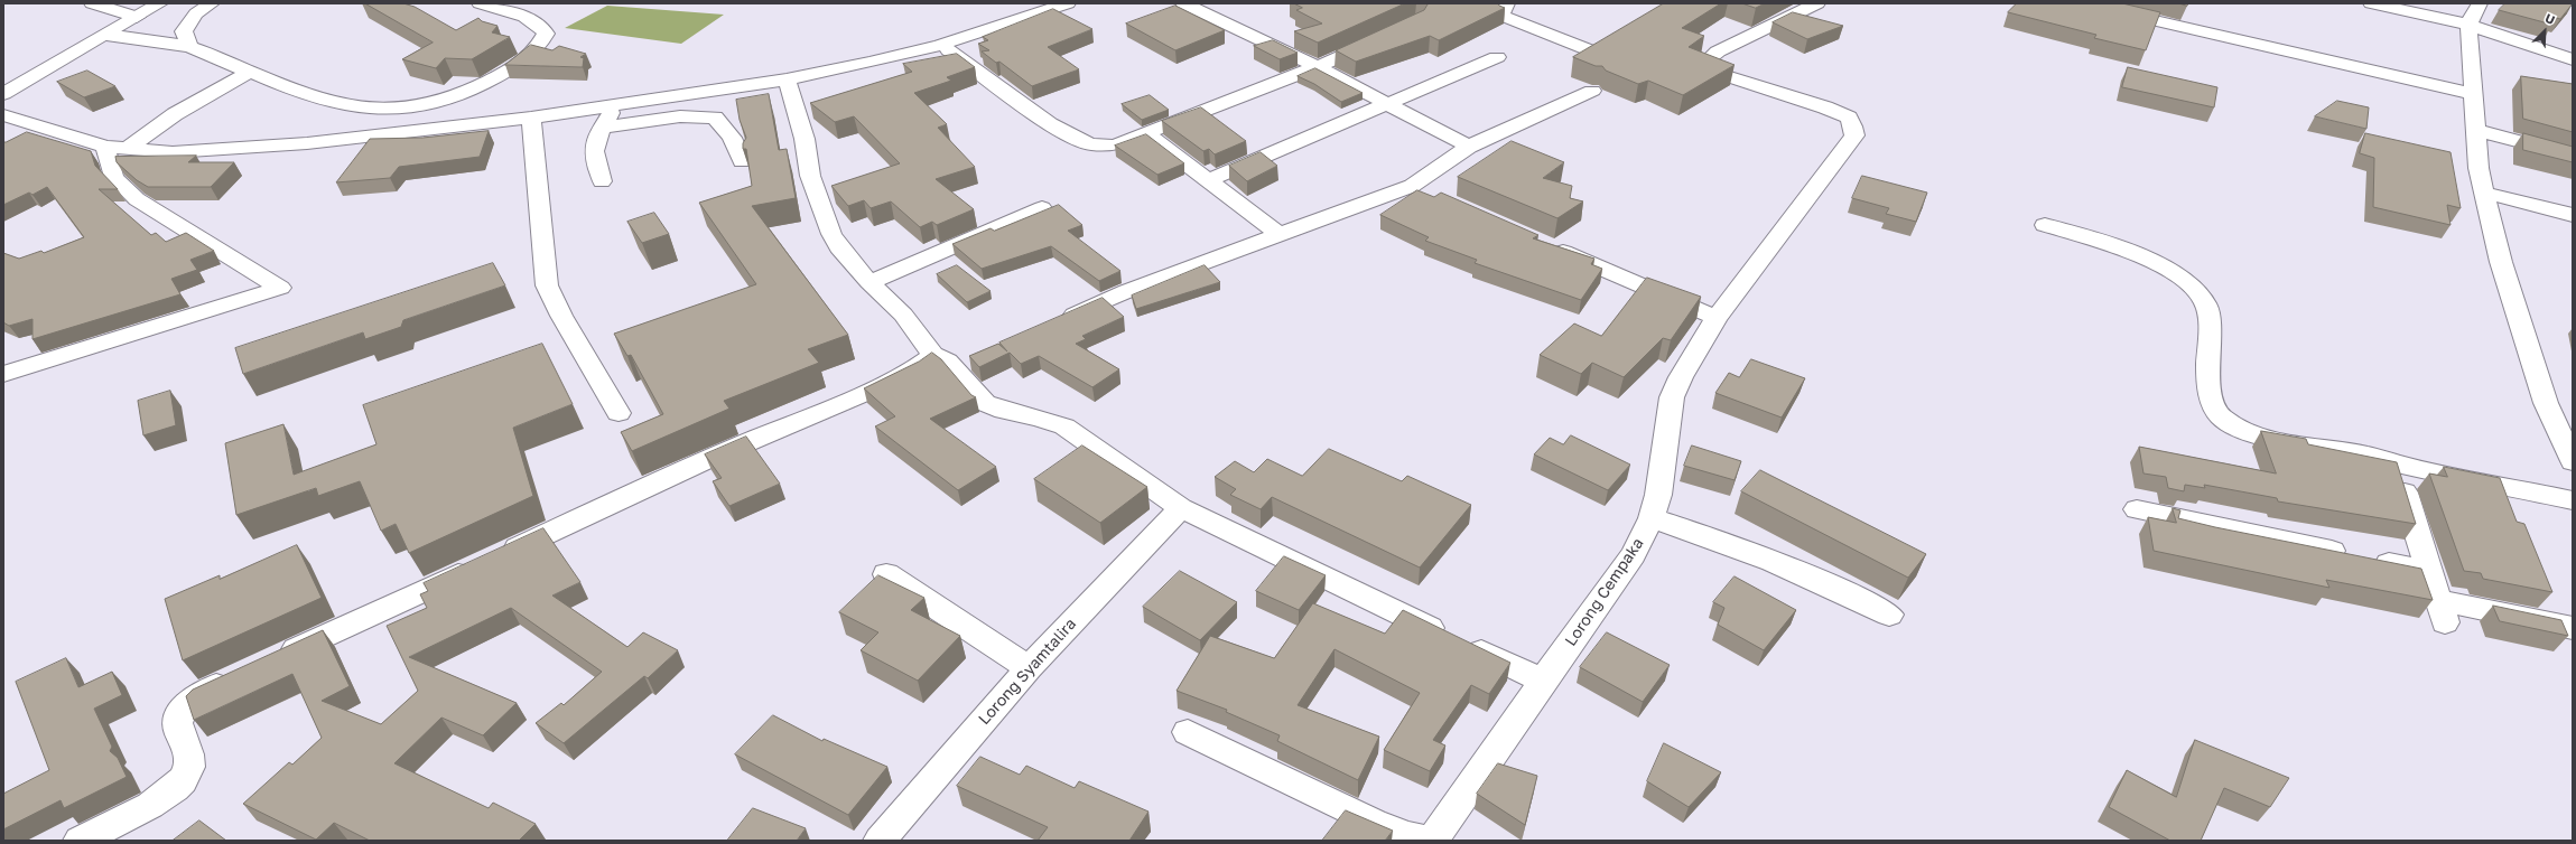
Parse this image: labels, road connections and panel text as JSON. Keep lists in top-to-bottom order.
{
  "streets": {
    "street": ["Lorong Cempaka", "Lorong Syamtalira"]
  },
  "north": "top right"
}
